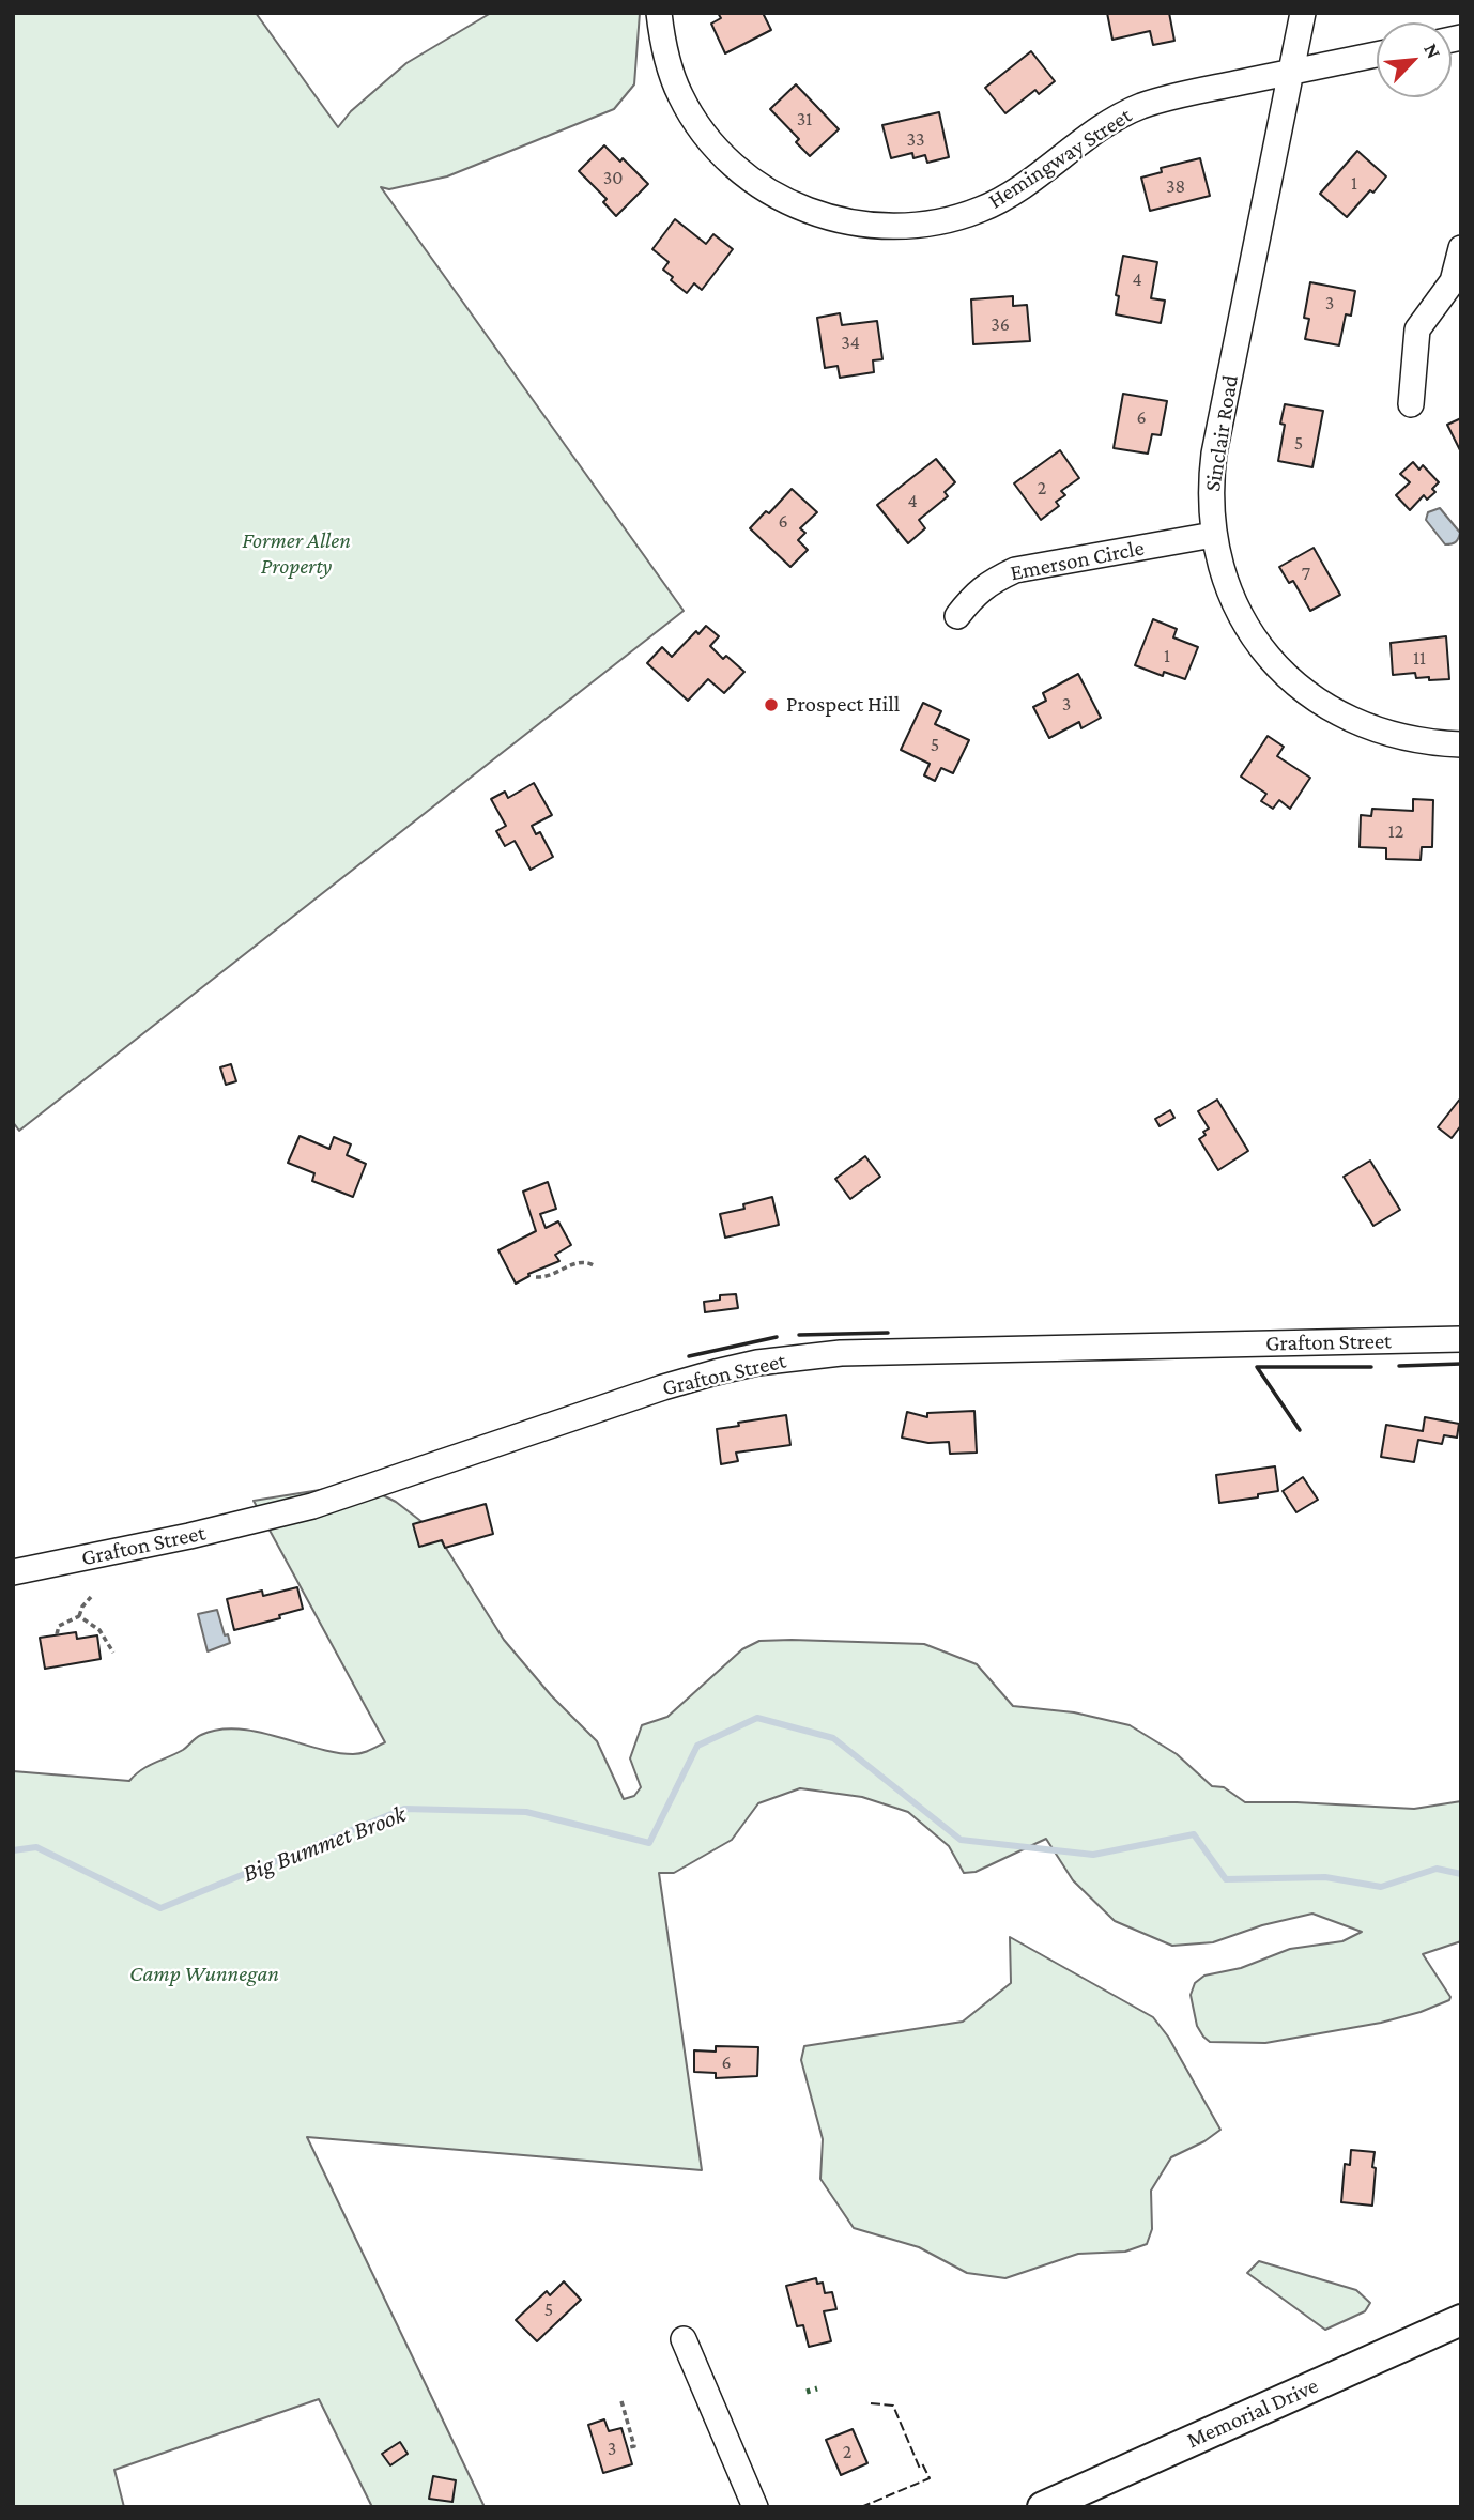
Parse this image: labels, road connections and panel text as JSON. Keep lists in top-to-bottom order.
{
  "streets": {
    "main road": ["Memorial Drive"],
    "street": [
      "Hemingway Street",
      "Sinclair Road",
      "Emerson Circle",
      "Grafton Street"
    ]
  },
  "crossings": [
    ["Hemingway Street", "Sinclair Road"],
    ["Sinclair Road", "Emerson Circle"]
  ],
  "water": ["Big Bummet Brook"],
  "parks": ["Former Allen Property", "Camp Wunnegan"],
  "places": ["Prospect Hill"],
  "house_numbers": [
    "31",
    "33",
    "30",
    "1",
    "38",
    "4",
    "3",
    "36",
    "34",
    "6",
    "5",
    "2",
    "4",
    "6",
    "7",
    "1",
    "11",
    "3",
    "5",
    "12",
    "6",
    "5",
    "3",
    "2"
  ],
  "north": "top right"
}
